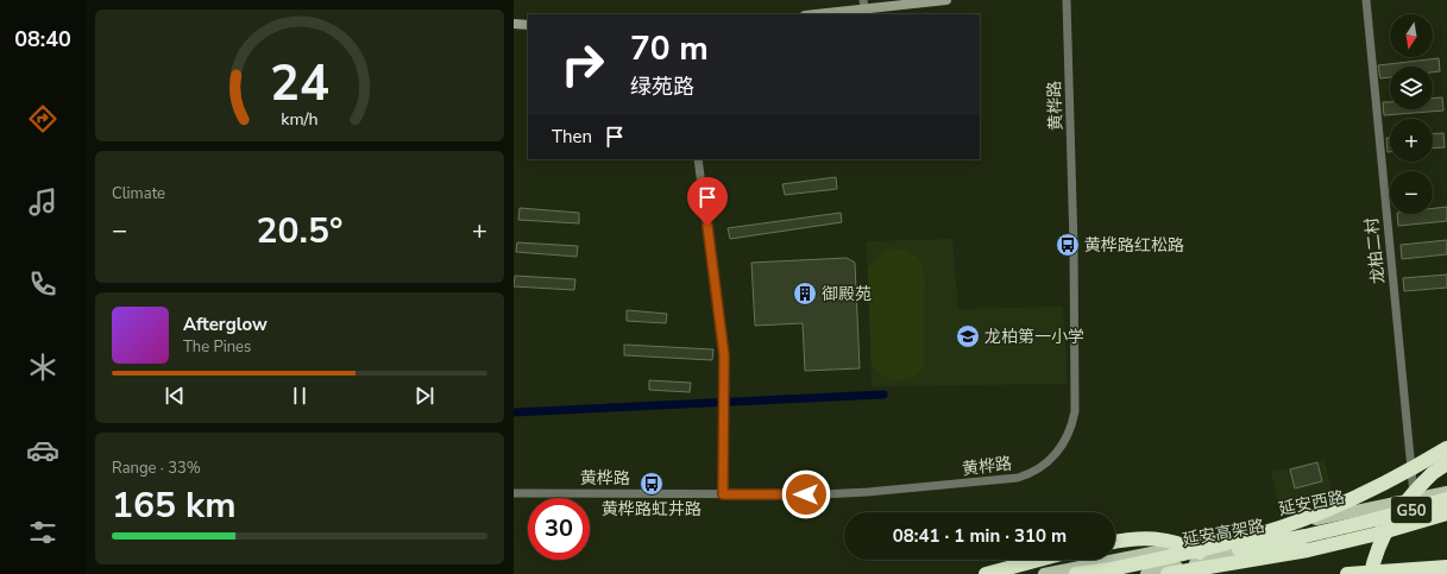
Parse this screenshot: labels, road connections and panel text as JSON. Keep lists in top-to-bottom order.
{
  "streets": {
    "highway": ["G50", "延安高架路"],
    "main road": ["延安西路"],
    "street": ["黄桦路", "龙柏二村"]
  },
  "crossings": [
    ["龙柏二村", "延安西路"],
    ["G50", "延安高架路"]
  ],
  "places": {
    "bus stop": ["黄桦路红松路", "黄桦路虹井路"],
    "building": ["御殿苑"],
    "school or university": ["龙柏第一小学"]
  },
  "north": "bottom",
  "page": {
    "tabs": "08:40",
    "map_buttons": ["+", "−"],
    "turn": ["70 m", "绿苑路"],
    "then": "Then",
    "tile": [
      "Climate",
      ["Range · 33%", "165 km"]
    ],
    "heat": ["−", "20.5°", "+"],
    "song": ["Afterglow", "The Pines"],
    "limit": "30",
    "trip": "08:41 · 1 min · 310 m",
    "gauge": ["24", "km/h"]
  }
}
